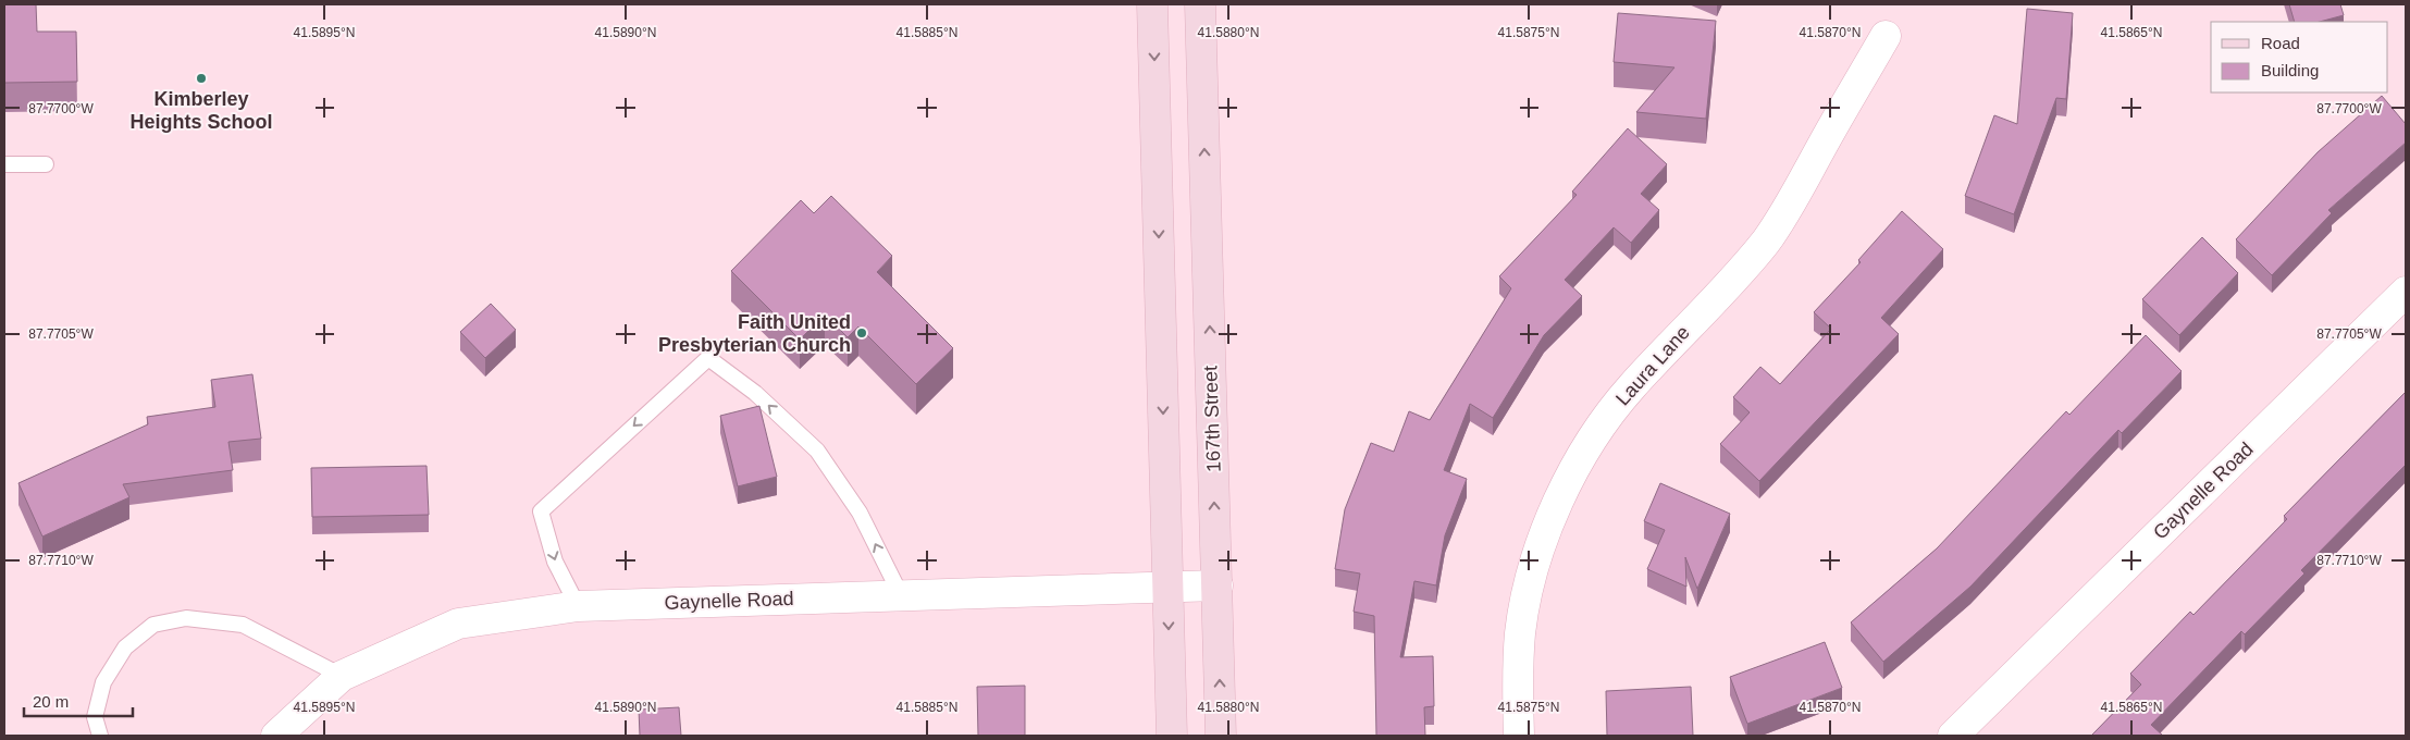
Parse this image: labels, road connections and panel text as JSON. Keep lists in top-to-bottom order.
{
  "streets": {
    "main road": ["167th Street"],
    "street": ["Laura Lane", "Gaynelle Road"]
  },
  "crossings": [
    ["167th Street", "Gaynelle Road"]
  ],
  "places": ["Kimberley Heights School", "Faith United Presbyterian Church"],
  "legend": ["Road", "Building"],
  "scale_bar": "20 m",
  "coordinates": [
    "41.5895°N",
    "41.5890°N",
    "41.5885°N",
    "41.5880°N",
    "41.5875°N",
    "41.5870°N",
    "41.5865°N",
    "87.7700°W",
    "87.7705°W",
    "87.7710°W"
  ]
}
